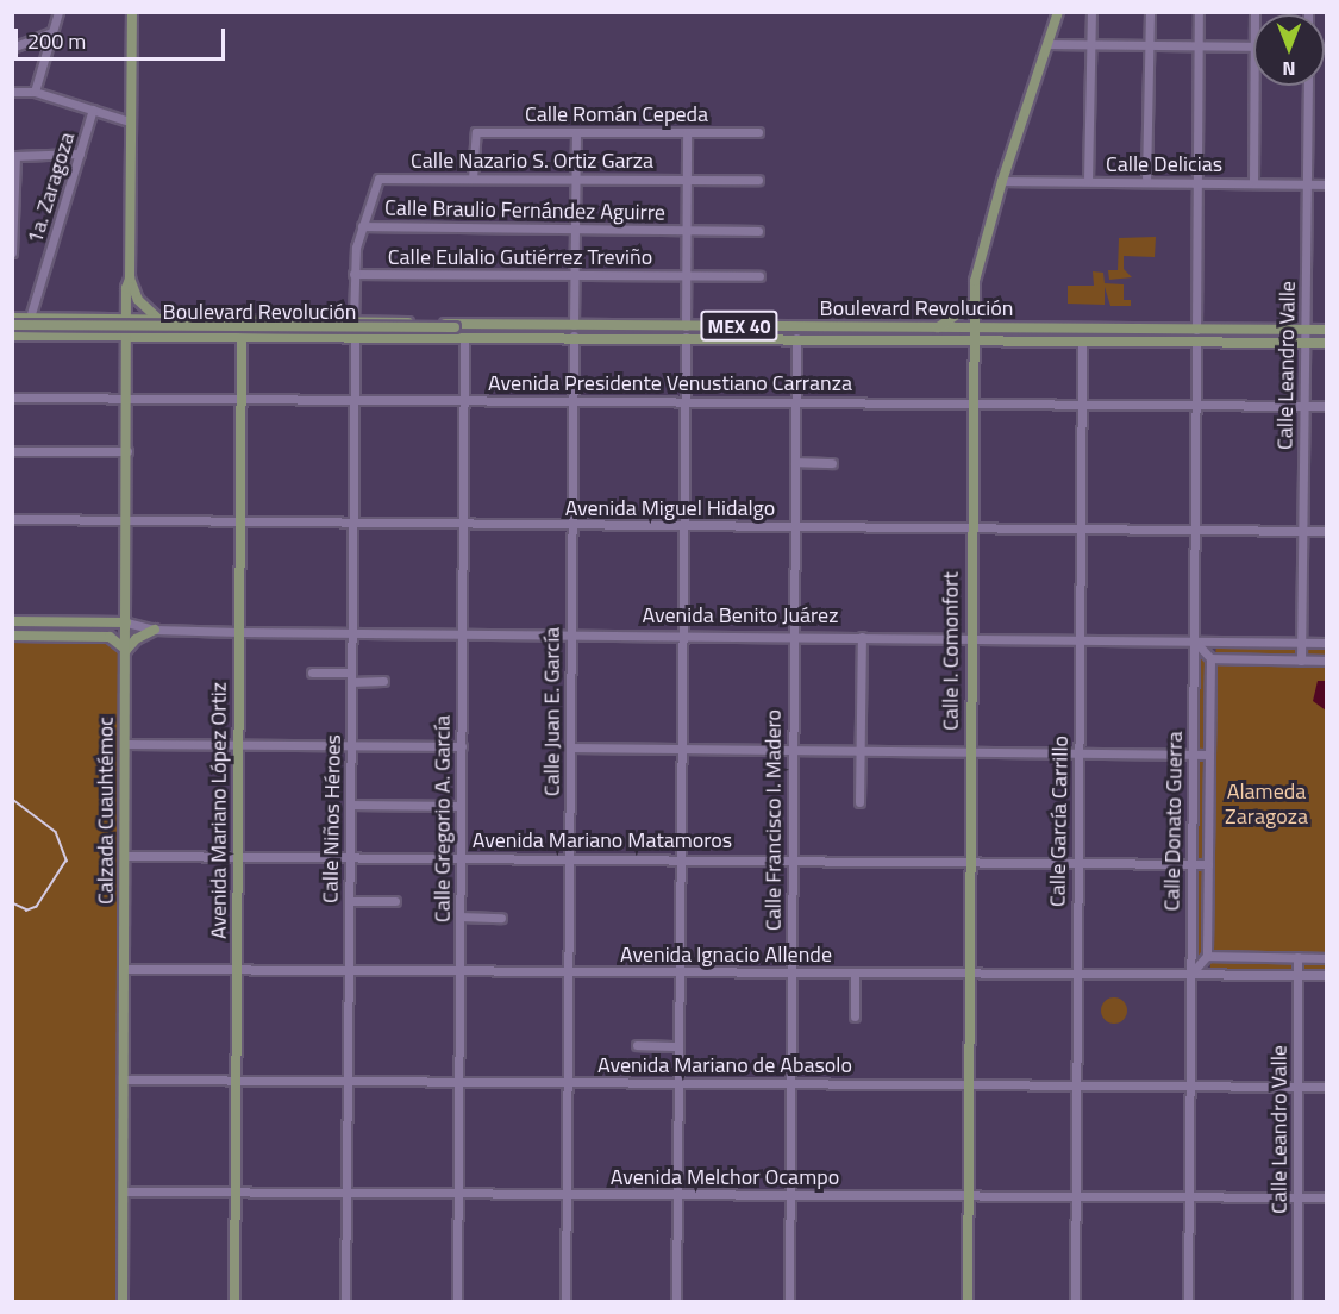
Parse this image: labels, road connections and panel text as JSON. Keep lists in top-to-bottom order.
{
  "streets": {
    "main road": [
      "Boulevard Revolución",
      "MEX 40",
      "Avenida Benito Juárez",
      "Calle I. Comonfort",
      "Calzada Cuauhtémoc",
      "Avenida Mariano López Ortiz"
    ],
    "street": [
      "Calle Román Cepeda",
      "Calle Nazario S. Ortiz Garza",
      "Calle Delicias",
      "1a. Zaragoza",
      "Calle Braulio Fernández Aguirre",
      "Calle Eulalio Gutiérrez Treviño",
      "Calle Leandro Valle",
      "Avenida Presidente Venustiano Carranza",
      "Avenida Miguel Hidalgo",
      "Calle Juan E. García",
      "Calle Niños Héroes",
      "Calle Gregorio A. García",
      "Calle Francisco I. Madero",
      "Calle García Carrillo",
      "Calle Donato Guerra",
      "Avenida Mariano Matamoros",
      "Avenida Ignacio Allende",
      "Avenida Mariano de Abasolo",
      "Avenida Melchor Ocampo"
    ]
  },
  "crossings": [
    ["Calle Román Cepeda", "Calle Nazario S. Ortiz Garza"],
    ["Calle Román Cepeda", "Calle Juan E. García"],
    ["Calle Nazario S. Ortiz Garza", "Calle Braulio Fernández Aguirre"],
    ["Calle Nazario S. Ortiz Garza", "Calle Juan E. García"],
    ["Calle Delicias", "Calle Leandro Valle"],
    ["Calle Delicias", "Calle I. Comonfort"],
    ["1a. Zaragoza", "Boulevard Revolución"],
    ["Calle Braulio Fernández Aguirre", "Calle Juan E. García"],
    ["Calle Eulalio Gutiérrez Treviño", "Calle Juan E. García"],
    ["Boulevard Revolución", "MEX 40"],
    ["Boulevard Revolución", "Calle Leandro Valle"],
    ["Boulevard Revolución", "Calle I. Comonfort"],
    ["Boulevard Revolución", "Calle Juan E. García"],
    ["Boulevard Revolución", "Calzada Cuauhtémoc"],
    ["Boulevard Revolución", "Avenida Mariano López Ortiz"],
    ["MEX 40", "Calle Leandro Valle"],
    ["MEX 40", "Calle I. Comonfort"],
    ["MEX 40", "Calle Juan E. García"],
    ["MEX 40", "Calzada Cuauhtémoc"],
    ["MEX 40", "Avenida Mariano López Ortiz"],
    ["MEX 40", "Calle Niños Héroes"],
    ["MEX 40", "Calle Gregorio A. García"],
    ["MEX 40", "Calle Francisco I. Madero"],
    ["MEX 40", "Calle García Carrillo"],
    ["MEX 40", "Calle Donato Guerra"],
    ["Calle Leandro Valle", "Avenida Presidente Venustiano Carranza"],
    ["Calle Leandro Valle", "Avenida Miguel Hidalgo"],
    ["Calle Leandro Valle", "Avenida Benito Juárez"],
    ["Calle Leandro Valle", "Avenida Ignacio Allende"],
    ["Calle Leandro Valle", "Avenida Mariano de Abasolo"],
    ["Calle Leandro Valle", "Avenida Melchor Ocampo"],
    ["Avenida Presidente Venustiano Carranza", "Calle I. Comonfort"],
    ["Avenida Presidente Venustiano Carranza", "Calle Juan E. García"],
    ["Avenida Presidente Venustiano Carranza", "Calzada Cuauhtémoc"],
    ["Avenida Presidente Venustiano Carranza", "Avenida Mariano López Ortiz"],
    ["Avenida Presidente Venustiano Carranza", "Calle Niños Héroes"],
    ["Avenida Presidente Venustiano Carranza", "Calle Gregorio A. García"],
    ["Avenida Presidente Venustiano Carranza", "Calle Francisco I. Madero"],
    ["Avenida Presidente Venustiano Carranza", "Calle García Carrillo"],
    ["Avenida Presidente Venustiano Carranza", "Calle Donato Guerra"],
    ["Avenida Miguel Hidalgo", "Calle I. Comonfort"],
    ["Avenida Miguel Hidalgo", "Calle Juan E. García"],
    ["Avenida Miguel Hidalgo", "Calzada Cuauhtémoc"],
    ["Avenida Miguel Hidalgo", "Avenida Mariano López Ortiz"],
    ["Avenida Miguel Hidalgo", "Calle Niños Héroes"],
    ["Avenida Miguel Hidalgo", "Calle Gregorio A. García"],
    ["Avenida Miguel Hidalgo", "Calle Francisco I. Madero"],
    ["Avenida Miguel Hidalgo", "Calle García Carrillo"],
    ["Avenida Miguel Hidalgo", "Calle Donato Guerra"],
    ["Avenida Benito Juárez", "Calle I. Comonfort"],
    ["Avenida Benito Juárez", "Calle Juan E. García"],
    ["Avenida Benito Juárez", "Calzada Cuauhtémoc"],
    ["Avenida Benito Juárez", "Avenida Mariano López Ortiz"],
    ["Avenida Benito Juárez", "Calle Niños Héroes"],
    ["Avenida Benito Juárez", "Calle Gregorio A. García"],
    ["Avenida Benito Juárez", "Calle Francisco I. Madero"],
    ["Avenida Benito Juárez", "Calle García Carrillo"],
    ["Avenida Benito Juárez", "Calle Donato Guerra"],
    ["Calle I. Comonfort", "Avenida Mariano Matamoros"],
    ["Calle I. Comonfort", "Avenida Ignacio Allende"],
    ["Calle I. Comonfort", "Avenida Mariano de Abasolo"],
    ["Calle I. Comonfort", "Avenida Melchor Ocampo"],
    ["Calle Juan E. García", "Avenida Mariano Matamoros"],
    ["Calle Juan E. García", "Avenida Ignacio Allende"],
    ["Calle Juan E. García", "Avenida Mariano de Abasolo"],
    ["Calle Juan E. García", "Avenida Melchor Ocampo"],
    ["Calzada Cuauhtémoc", "Avenida Mariano Matamoros"],
    ["Calzada Cuauhtémoc", "Avenida Ignacio Allende"],
    ["Calzada Cuauhtémoc", "Avenida Mariano de Abasolo"],
    ["Calzada Cuauhtémoc", "Avenida Melchor Ocampo"],
    ["Avenida Mariano López Ortiz", "Avenida Mariano Matamoros"],
    ["Avenida Mariano López Ortiz", "Avenida Ignacio Allende"],
    ["Avenida Mariano López Ortiz", "Avenida Mariano de Abasolo"],
    ["Avenida Mariano López Ortiz", "Avenida Melchor Ocampo"],
    ["Calle Niños Héroes", "Avenida Mariano Matamoros"],
    ["Calle Niños Héroes", "Avenida Ignacio Allende"],
    ["Calle Niños Héroes", "Avenida Mariano de Abasolo"],
    ["Calle Niños Héroes", "Avenida Melchor Ocampo"],
    ["Calle Gregorio A. García", "Avenida Mariano Matamoros"],
    ["Calle Gregorio A. García", "Avenida Ignacio Allende"],
    ["Calle Gregorio A. García", "Avenida Mariano de Abasolo"],
    ["Calle Gregorio A. García", "Avenida Melchor Ocampo"],
    ["Calle Francisco I. Madero", "Avenida Mariano Matamoros"],
    ["Calle Francisco I. Madero", "Avenida Ignacio Allende"],
    ["Calle Francisco I. Madero", "Avenida Mariano de Abasolo"],
    ["Calle Francisco I. Madero", "Avenida Melchor Ocampo"],
    ["Calle García Carrillo", "Avenida Mariano Matamoros"],
    ["Calle García Carrillo", "Avenida Ignacio Allende"],
    ["Calle García Carrillo", "Avenida Mariano de Abasolo"],
    ["Calle García Carrillo", "Avenida Melchor Ocampo"],
    ["Calle Donato Guerra", "Avenida Mariano Matamoros"],
    ["Calle Donato Guerra", "Avenida Ignacio Allende"],
    ["Calle Donato Guerra", "Avenida Mariano de Abasolo"],
    ["Calle Donato Guerra", "Avenida Melchor Ocampo"]
  ],
  "parks": ["Alameda Zaragoza"],
  "scale_bar": "200 m",
  "north": "bottom"
}
